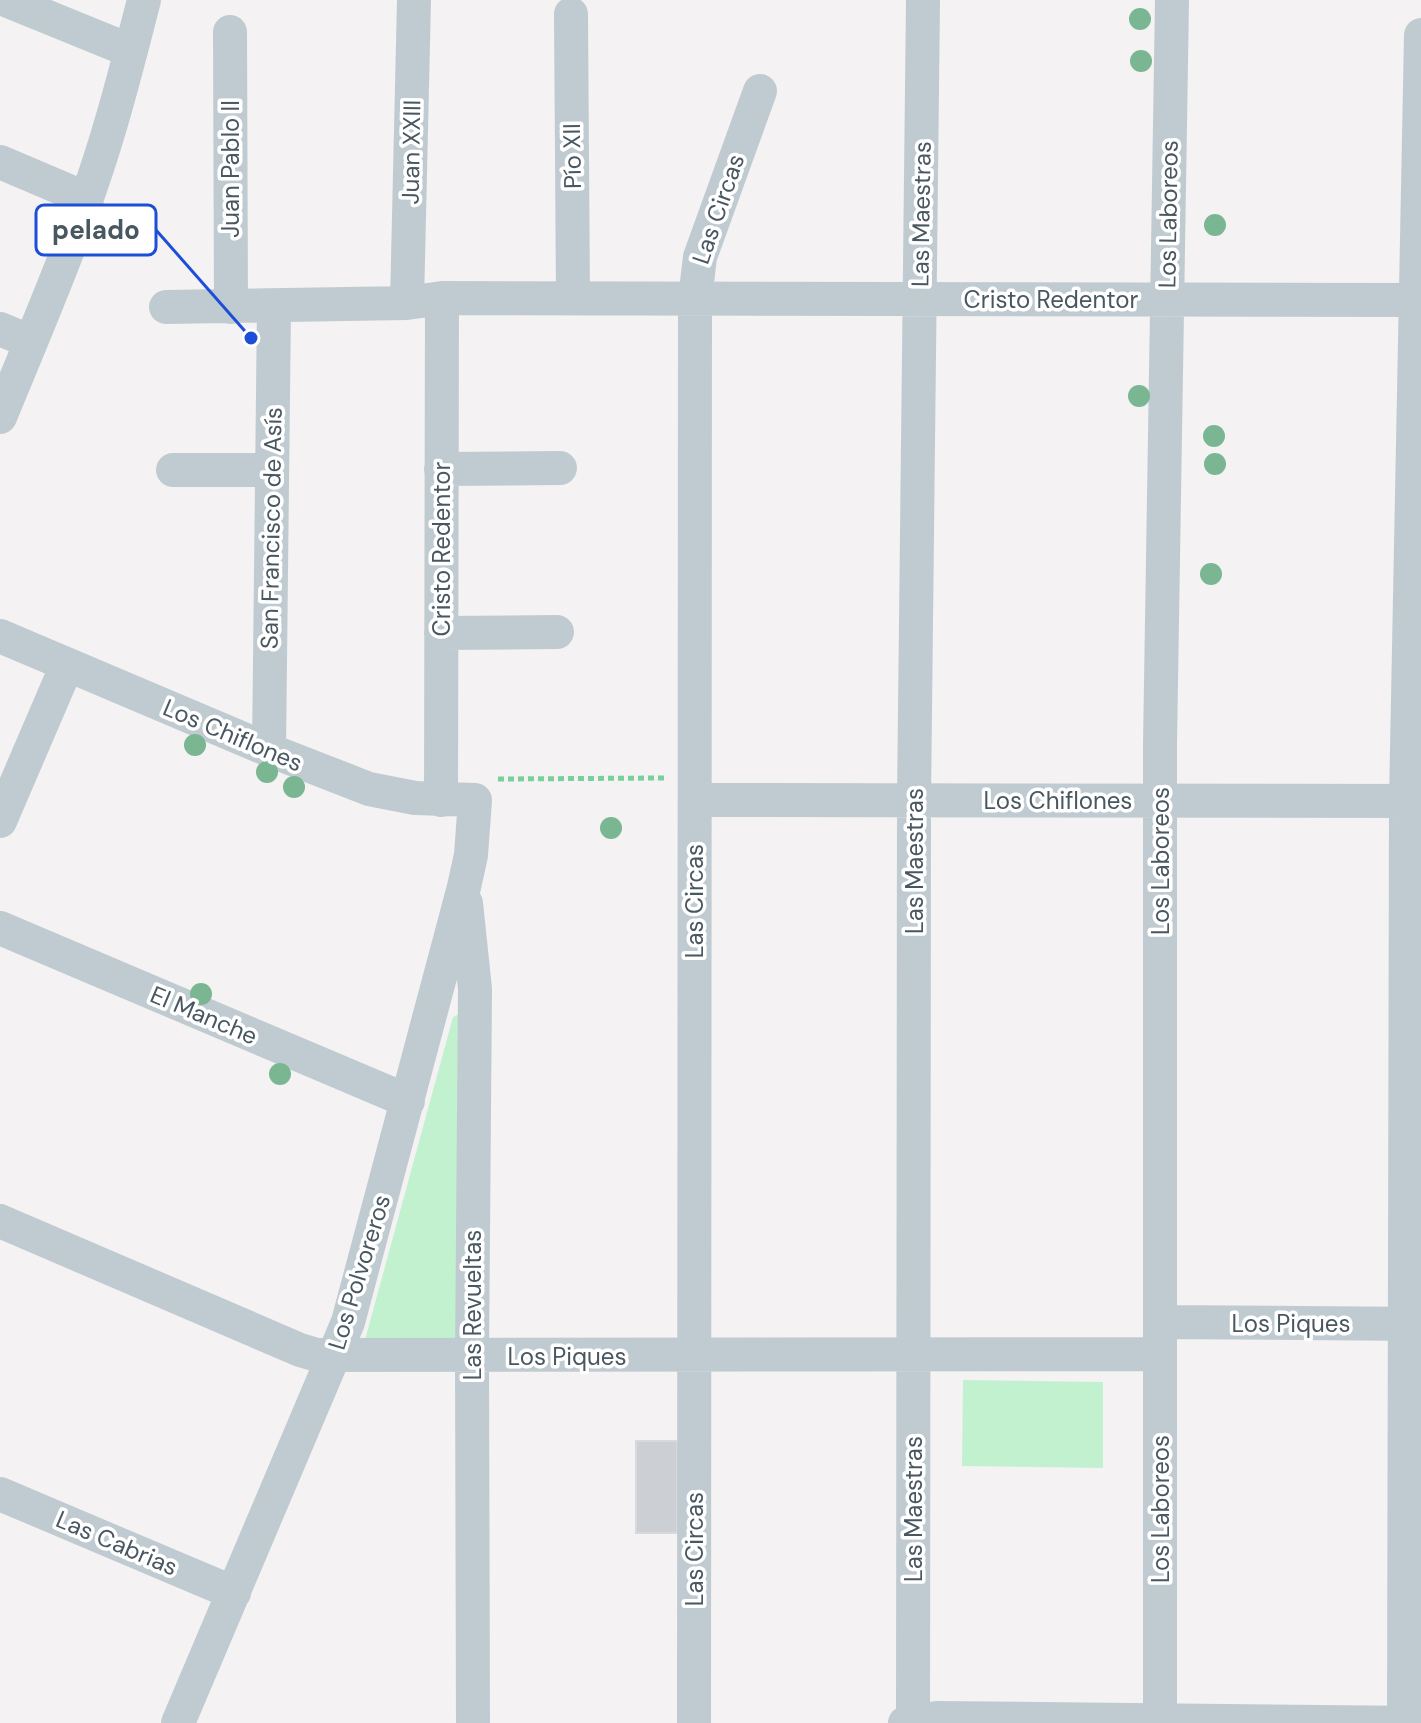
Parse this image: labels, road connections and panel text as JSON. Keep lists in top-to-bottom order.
{
  "streets": {
    "street": [
      "Juan XXIII",
      "Pío XII",
      "Juan Pablo II",
      "Las Circas",
      "Las Maestras",
      "Los Laboreos",
      "Cristo Redentor",
      "San Francisco de Asís",
      "Los Chiflones",
      "El Manche",
      "Los Polvoreros",
      "Las Revueltas",
      "Los Piques",
      "Las Cabrias"
    ]
  },
  "crossings": [
    ["Juan XXIII", "Cristo Redentor"],
    ["Pío XII", "Cristo Redentor"],
    ["Juan Pablo II", "Cristo Redentor"],
    ["Las Circas", "Cristo Redentor"],
    ["Las Circas", "Los Chiflones"],
    ["Las Circas", "Los Piques"],
    ["Las Maestras", "Cristo Redentor"],
    ["Las Maestras", "Los Chiflones"],
    ["Las Maestras", "Los Piques"],
    ["Los Laboreos", "Cristo Redentor"],
    ["Los Laboreos", "Los Chiflones"],
    ["Los Laboreos", "Los Piques"],
    ["Cristo Redentor", "San Francisco de Asís"],
    ["Cristo Redentor", "Los Chiflones"],
    ["San Francisco de Asís", "Los Chiflones"],
    ["Los Chiflones", "Los Polvoreros"],
    ["El Manche", "Los Polvoreros"],
    ["Los Polvoreros", "Las Revueltas"],
    ["Los Polvoreros", "Los Piques"],
    ["Los Polvoreros", "Las Cabrias"],
    ["Las Revueltas", "Los Piques"]
  ],
  "places": ["pelado"]
}
